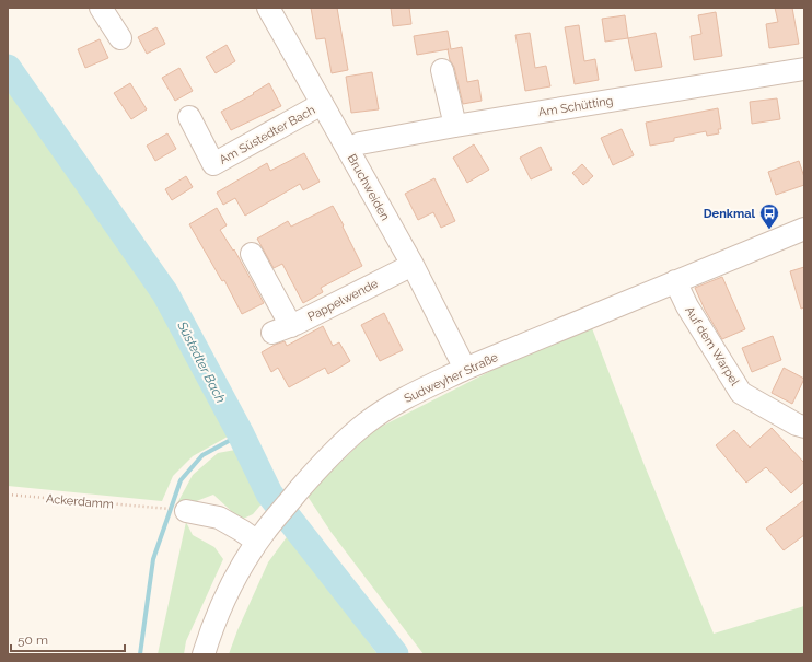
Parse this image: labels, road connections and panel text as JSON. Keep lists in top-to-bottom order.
{
  "streets": {
    "street": [
      "Am Schütting",
      "Am Süstedter Bach",
      "Bruchweiden",
      "Pappelwende",
      "Auf dem Warpel",
      "Sudweyher Straße"
    ],
    "path": ["Ackerdamm"]
  },
  "crossings": [
    ["Am Schütting", "Bruchweiden"],
    ["Am Süstedter Bach", "Bruchweiden"],
    ["Bruchweiden", "Pappelwende"],
    ["Bruchweiden", "Sudweyher Straße"],
    ["Auf dem Warpel", "Sudweyher Straße"]
  ],
  "water": ["Süstedter Bach"],
  "places": {
    "bus stop": ["Denkmal"]
  },
  "scale_bar": "50 m"
}
